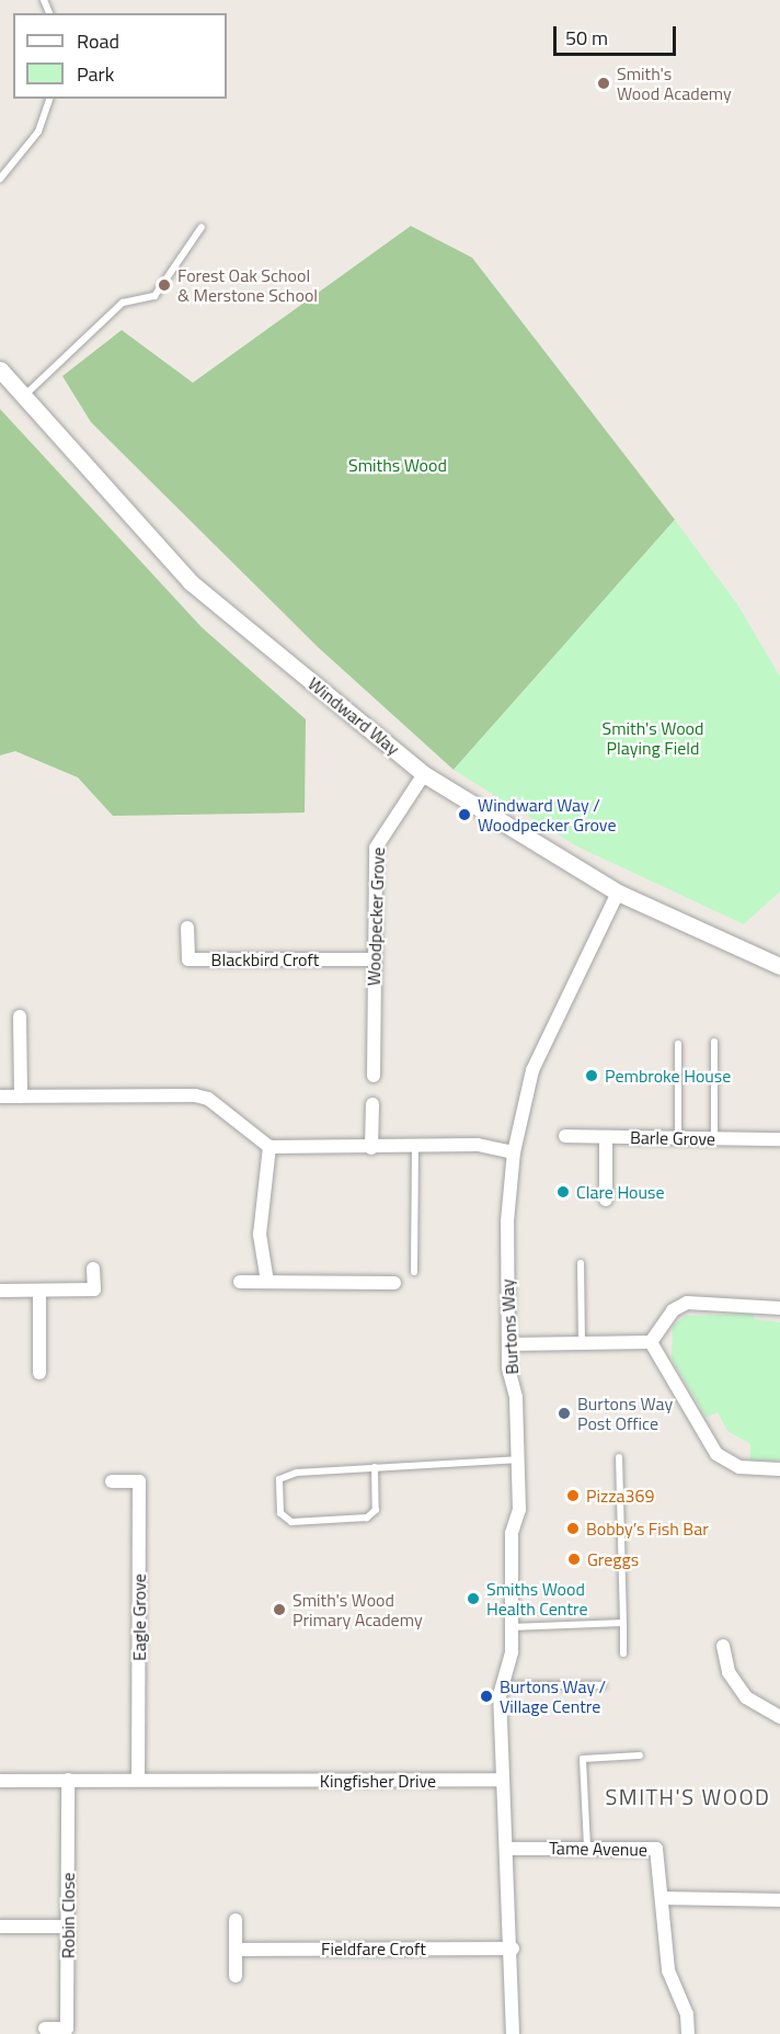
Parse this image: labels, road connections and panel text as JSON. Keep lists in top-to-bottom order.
{
  "streets": {
    "street": [
      "Windward Way",
      "Woodpecker Grove",
      "Blackbird Croft",
      "Barle Grove",
      "Burtons Way",
      "Eagle Grove",
      "Kingfisher Drive",
      "Tame Avenue",
      "Robin Close",
      "Fieldfare Croft"
    ]
  },
  "crossings": [
    ["Windward Way", "Woodpecker Grove"],
    ["Windward Way", "Burtons Way"],
    ["Woodpecker Grove", "Blackbird Croft"],
    ["Burtons Way", "Kingfisher Drive"],
    ["Eagle Grove", "Kingfisher Drive"],
    ["Kingfisher Drive", "Robin Close"]
  ],
  "districts": ["SMITH'S WOOD"],
  "parks": ["Smiths Wood", "Smith's Wood Playing Field"],
  "places": [
    "Smith's Wood Academy",
    "Forest Oak School & Merstone School",
    "Windward Way / Woodpecker Grove",
    "Pembroke House",
    "Clare House",
    "Burtons Way Post Office",
    "Pizza369",
    "Bobby’s Fish Bar",
    "Greggs",
    "Smiths Wood Health Centre",
    "Smith's Wood Primary Academy",
    "Burtons Way / Village Centre"
  ],
  "legend": ["Road", "Park"],
  "scale_bar": "50 m"
}
